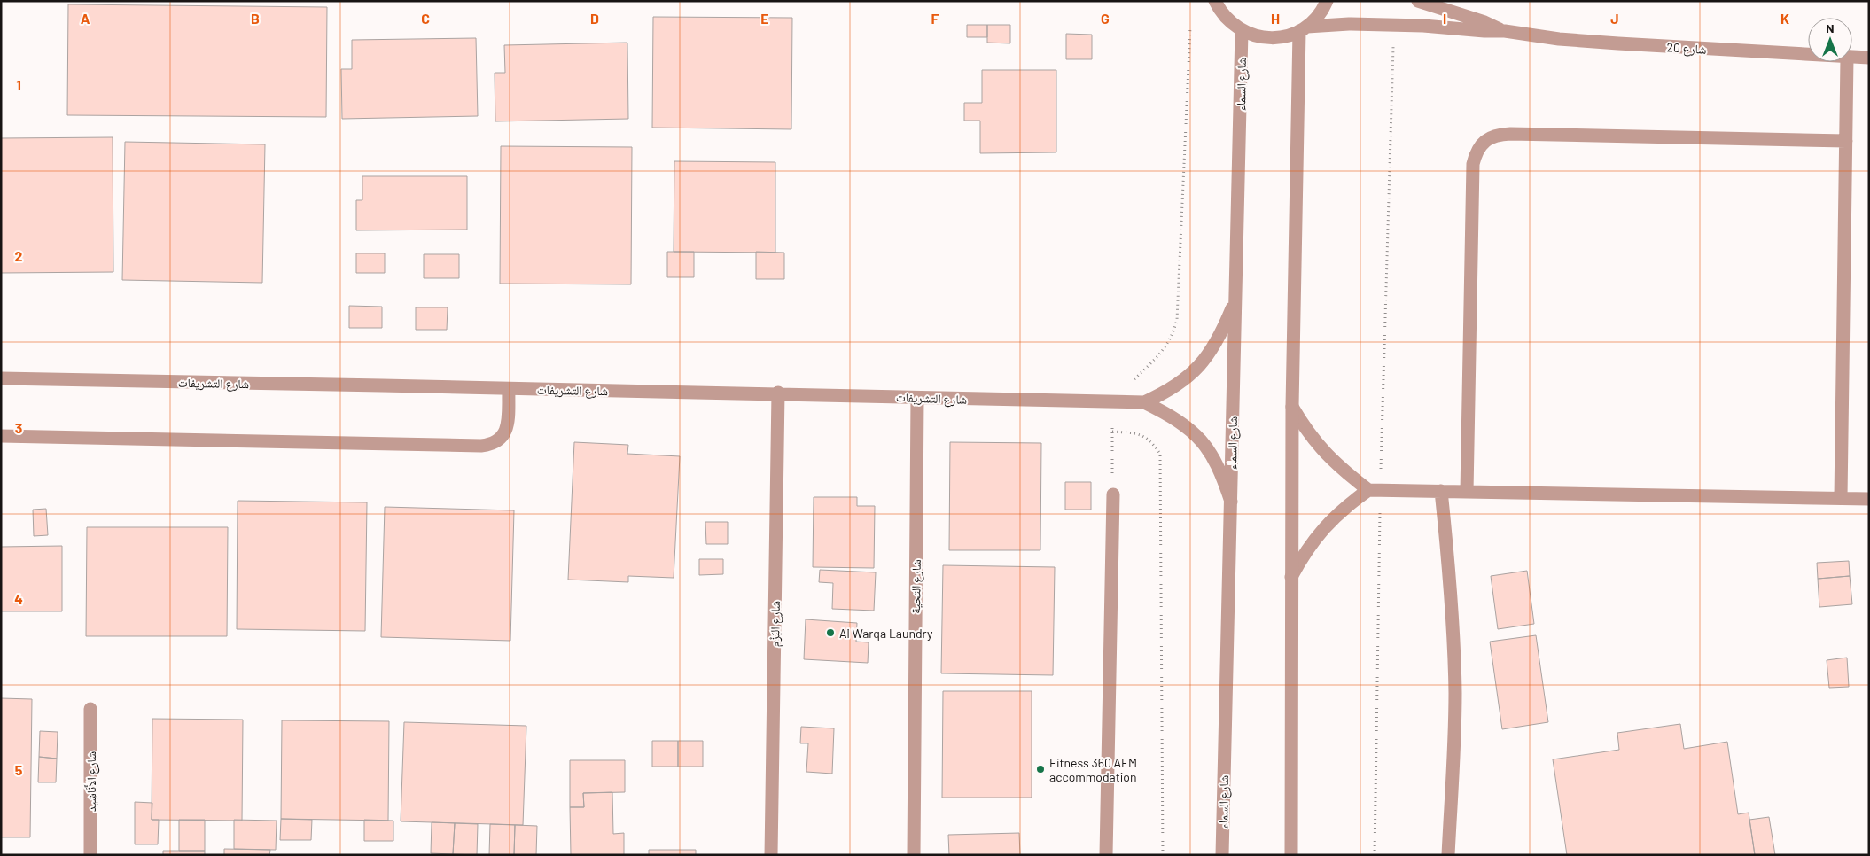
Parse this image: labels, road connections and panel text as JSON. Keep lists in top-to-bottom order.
{
  "streets": {
    "street": [
      "شارع 20",
      "شارع السماء",
      "شارع التشريفات",
      "شارع التحية",
      "شارع البَزْم",
      "شارع الأَنَاشِيد"
    ]
  },
  "crossings": [
    ["شارع السماء", "شارع التشريفات"],
    ["شارع التشريفات", "شارع التحية"],
    ["شارع التشريفات", "شارع البَزْم"]
  ],
  "places": ["Al Warqa Laundry", "Fitness 360 AFM accommodation"],
  "north": "top",
  "grid": {
    "columns": [
      "A",
      "B",
      "C",
      "D",
      "E",
      "F",
      "G",
      "H",
      "I",
      "J",
      "K"
    ],
    "rows": [
      "1",
      "2",
      "3",
      "4",
      "5"
    ]
  }
}
